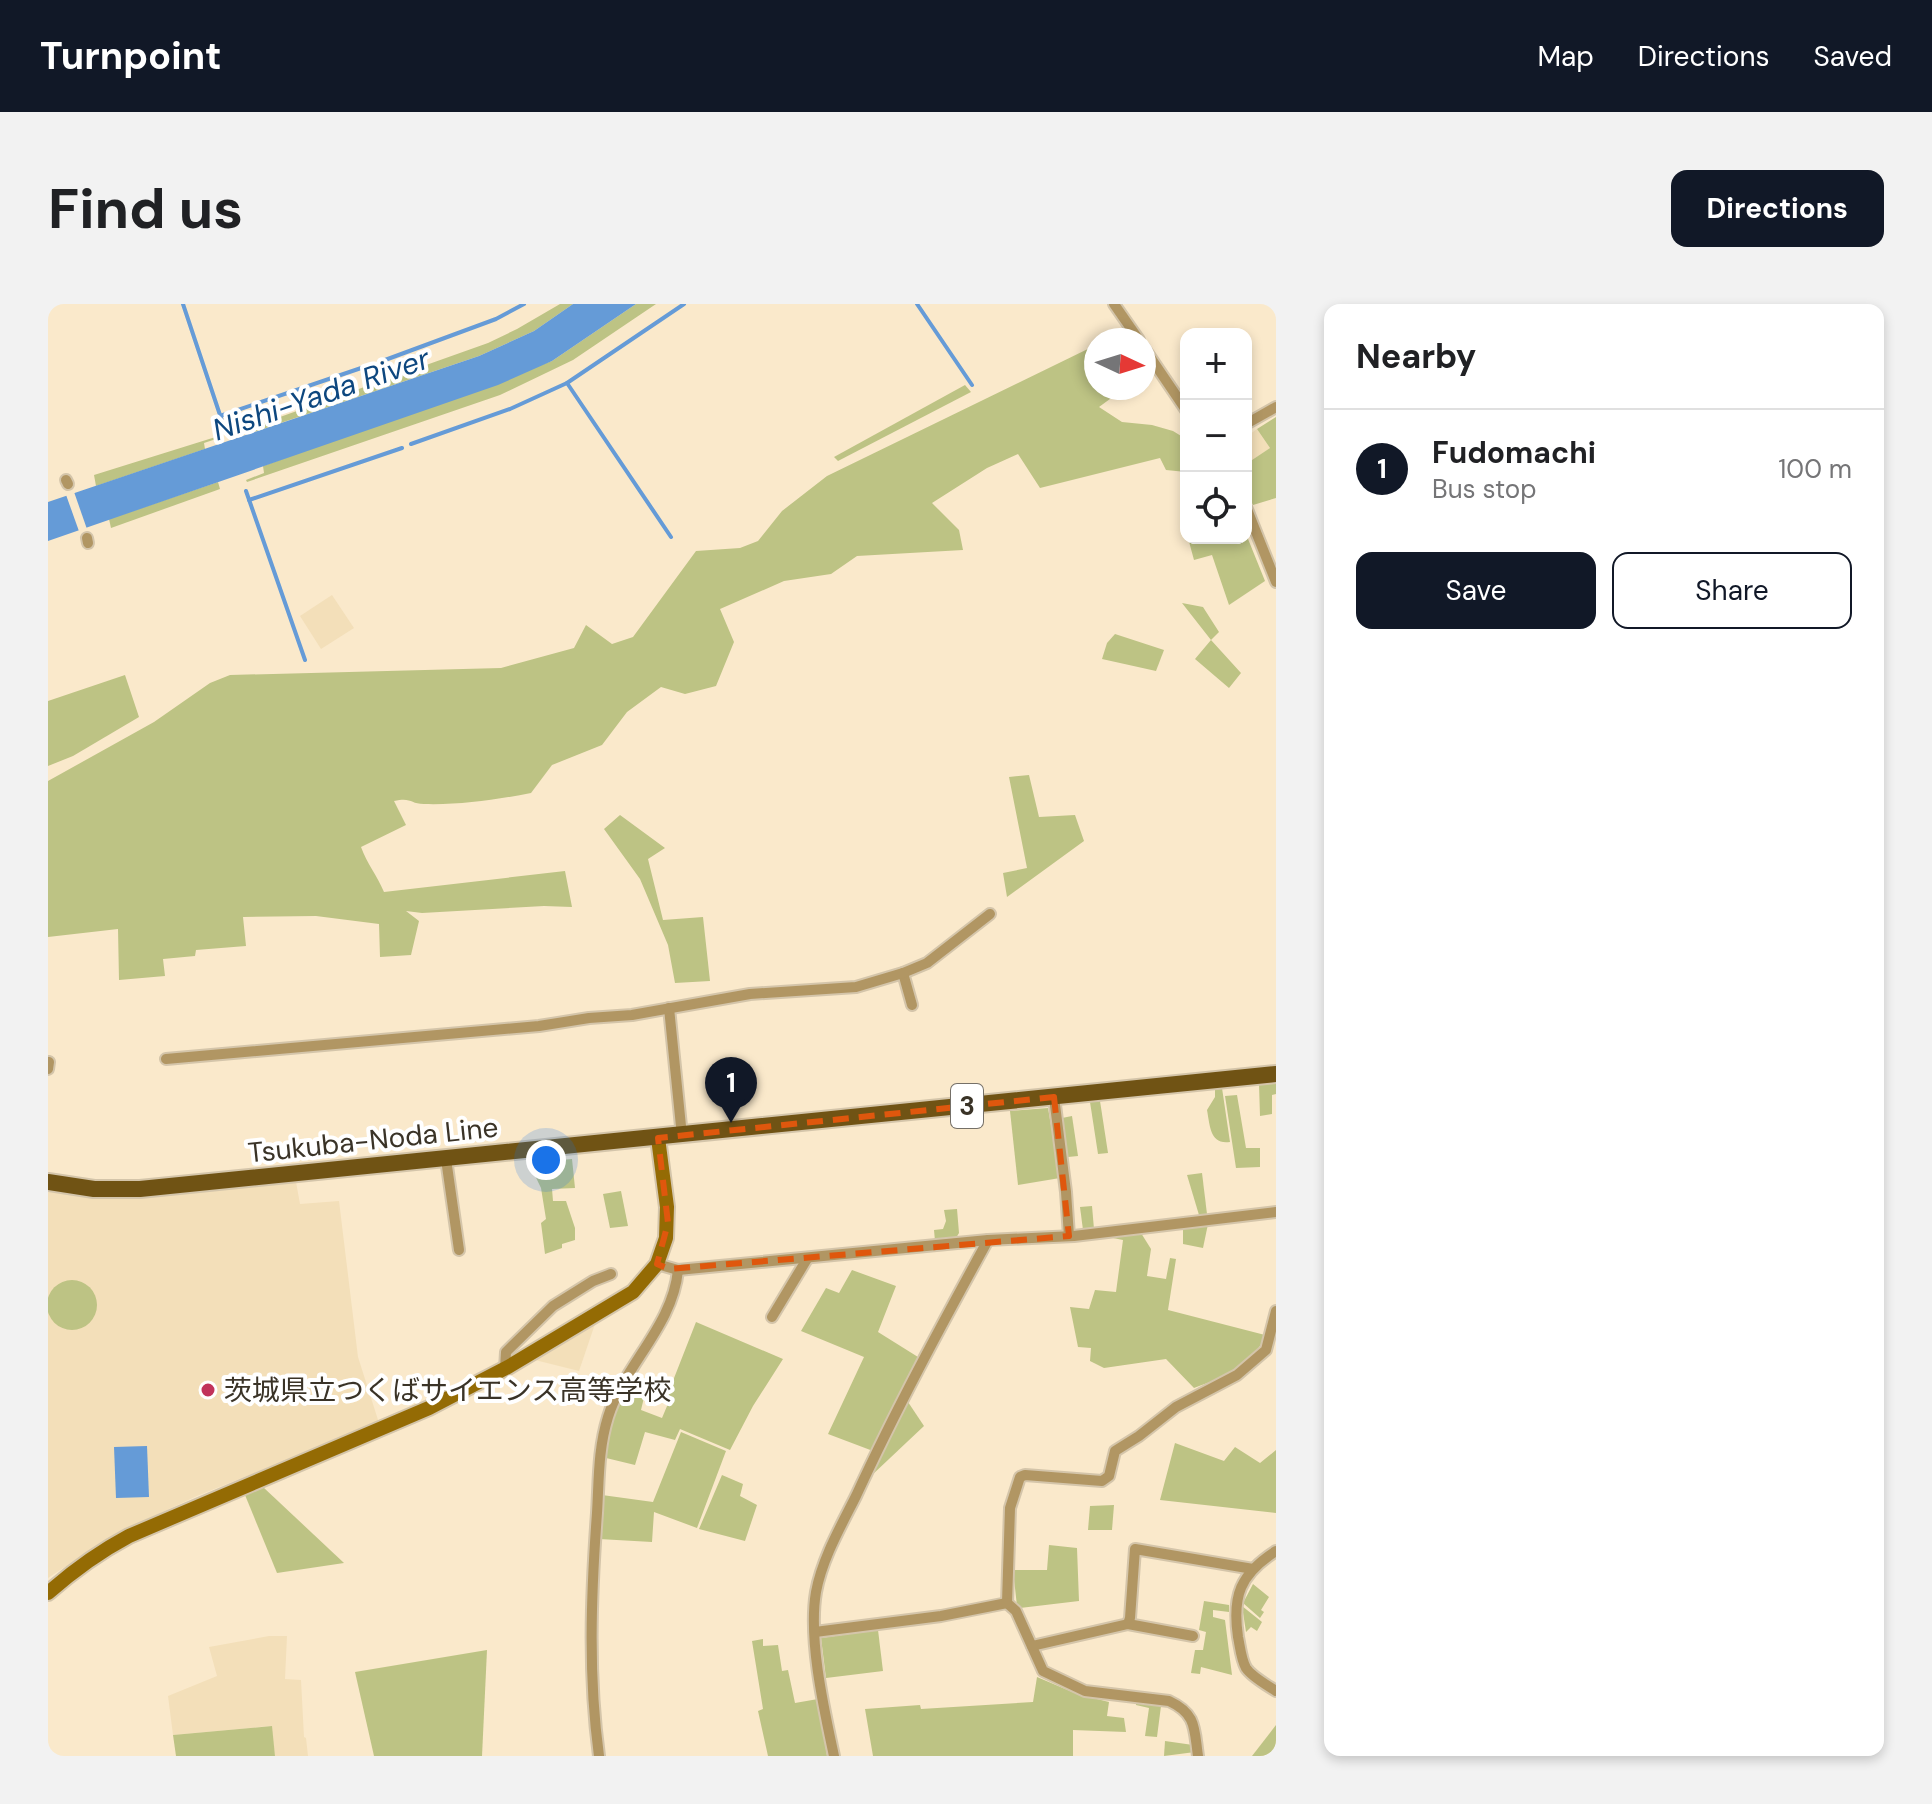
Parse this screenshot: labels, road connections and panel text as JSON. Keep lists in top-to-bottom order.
{
  "streets": {
    "main road": ["3", "Tsukuba-Noda Line"]
  },
  "water": ["Nishi-Yada River"],
  "places": ["茨城県立つくばサイエンス高等学校"],
  "north": "right",
  "page": {
    "header": "Turnpoint",
    "nav": ["Map", "Directions", "Saved"],
    "buttons": [
      "Directions",
      ["Save", "Share"]
    ],
    "title": "Find us",
    "heading": "Nearby",
    "map_buttons": ["+", "−"],
    "list": [
      {
        "mark": "1",
        "name": "Fudomachi",
        "note": "Bus stop",
        "value": "100 m"
      }
    ],
    "pins": "1"
  }
}
